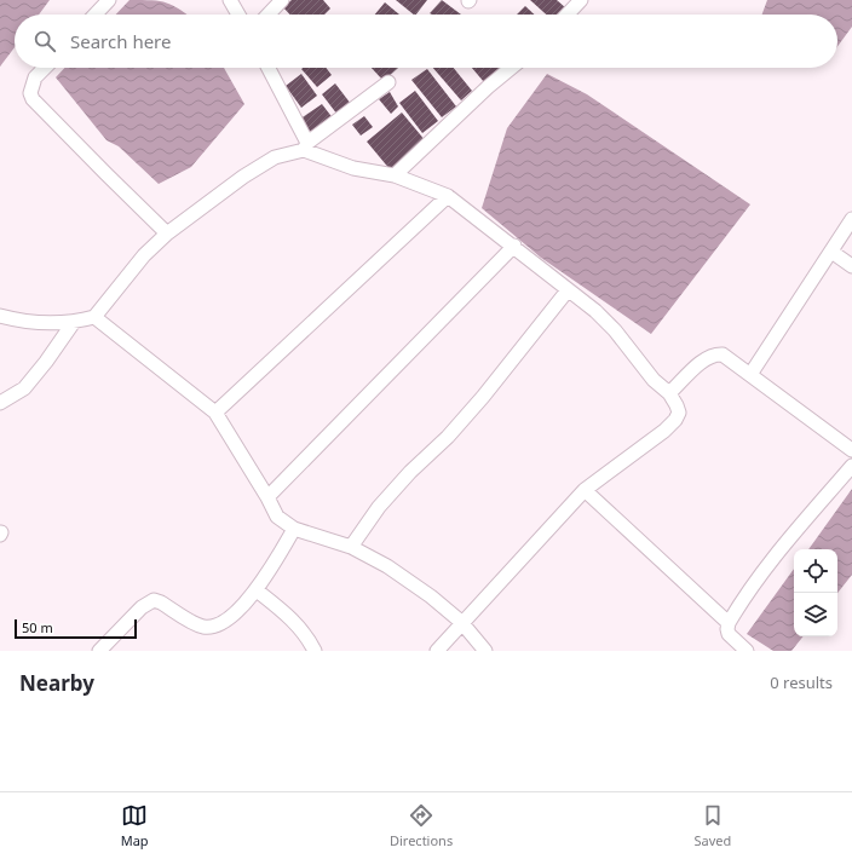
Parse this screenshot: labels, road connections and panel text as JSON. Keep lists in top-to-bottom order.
{
  "scale_bar": "50 m",
  "page": {
    "search": "Search here",
    "scale": "50 m",
    "heading": ["Nearby", "0 results"],
    "nav": ["Map", "Directions", "Saved"]
  }
}
